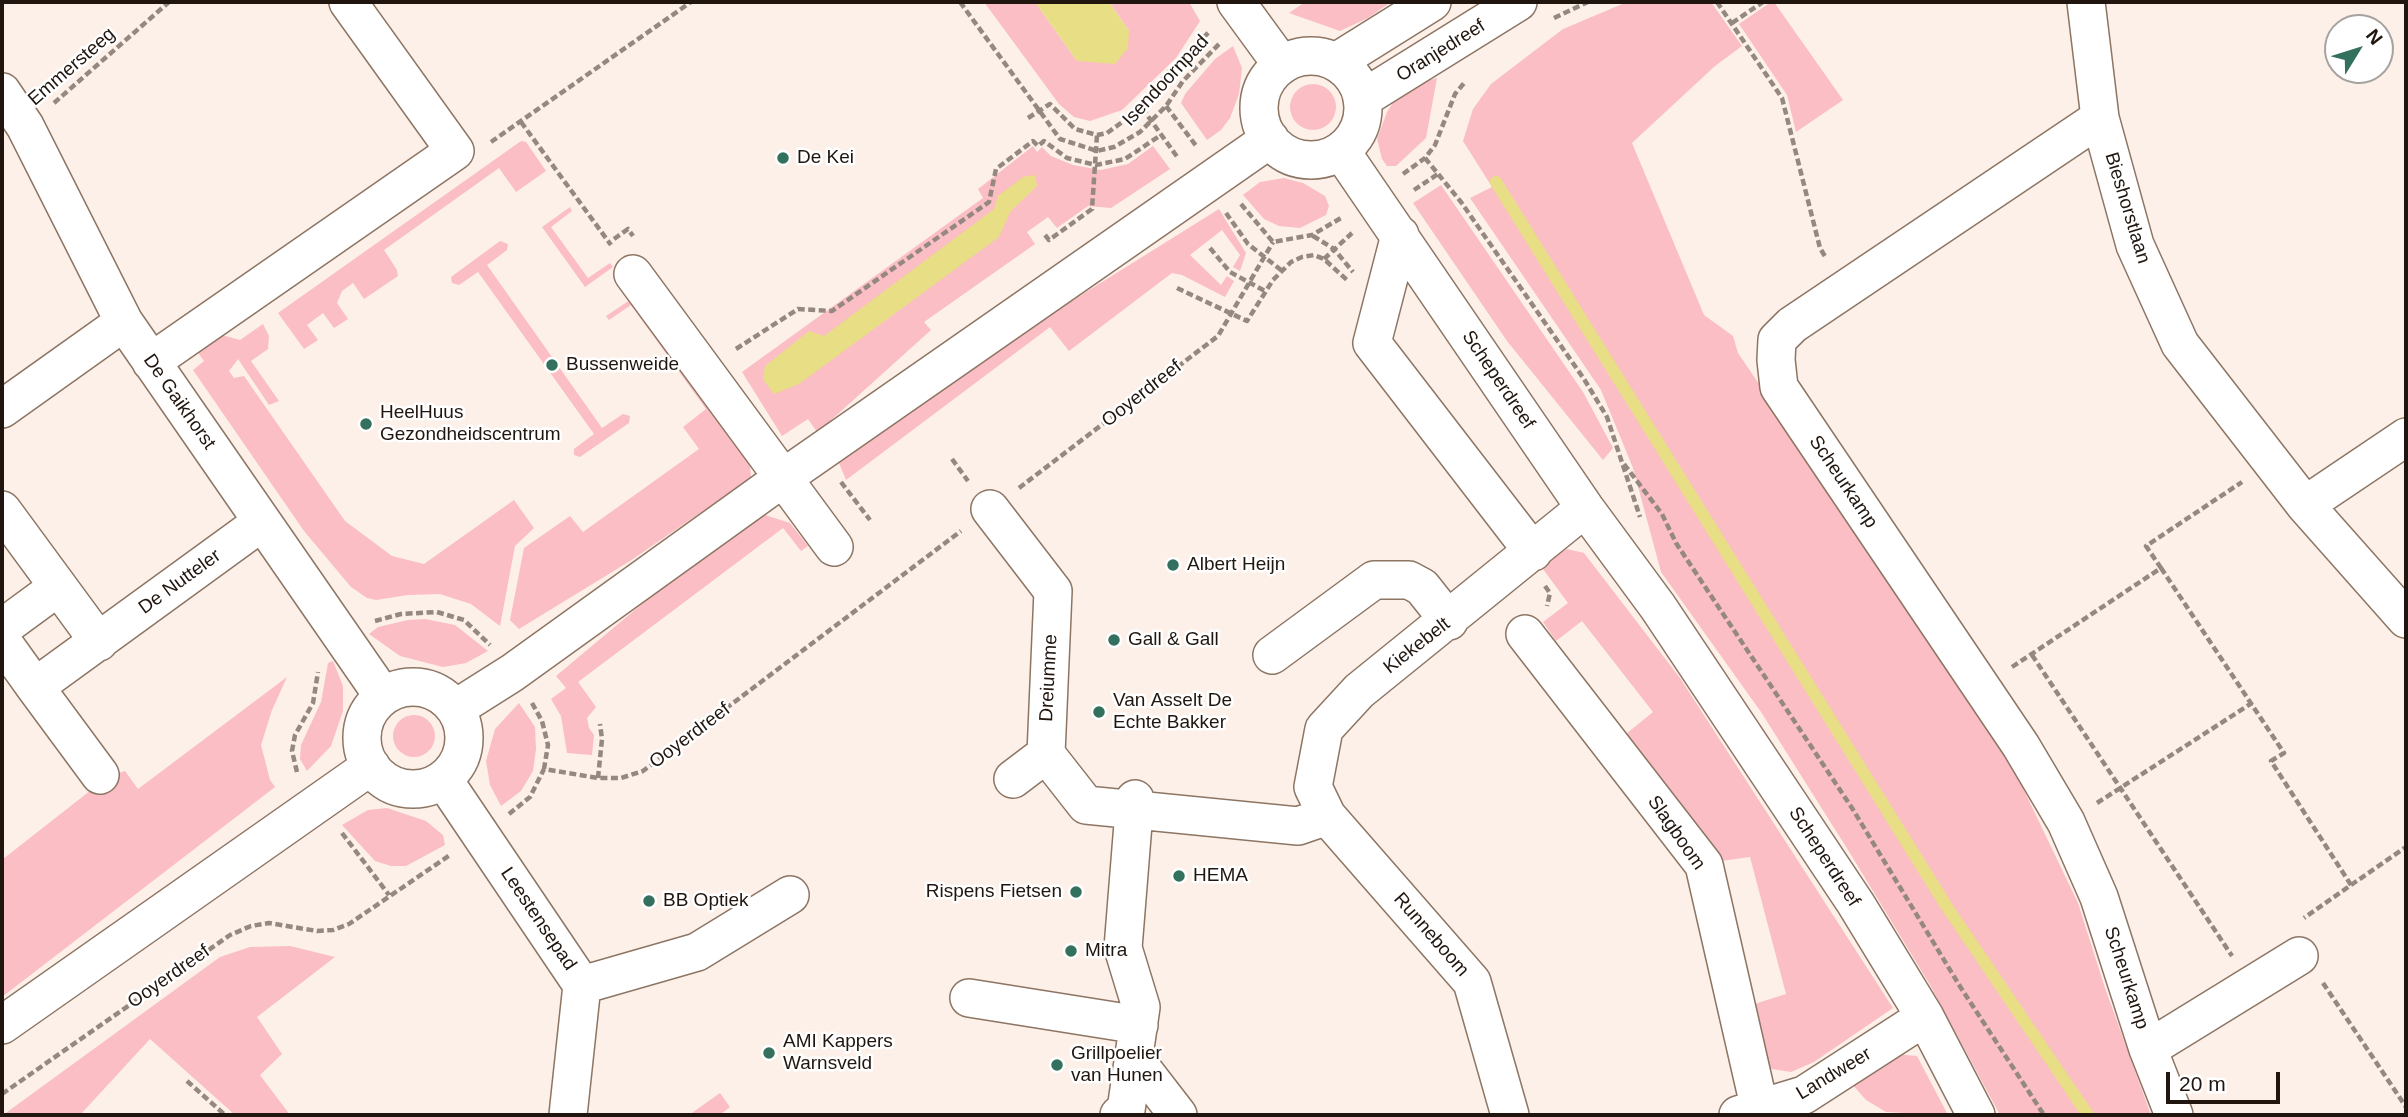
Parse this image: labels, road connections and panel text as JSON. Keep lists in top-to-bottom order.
{
  "streets": {
    "street": [
      "Oranjedreef",
      "Bieshorstlaan",
      "Scheperdreef",
      "De Gaikhorst",
      "Scheurkamp",
      "De Nutteler",
      "Kiekebelt",
      "Dreiumme",
      "Slagboom",
      "Leestensepad",
      "Runneboom",
      "Landweer"
    ],
    "path": ["Emmersteeg", "Isendoornpad", "Ooyerdreef"]
  },
  "crossings": [
    ["Oranjedreef", "Scheperdreef"],
    ["Emmersteeg", "De Gaikhorst"],
    ["Bieshorstlaan", "Scheurkamp"],
    ["Scheperdreef", "Kiekebelt"],
    ["Scheperdreef", "Landweer"],
    ["Ooyerdreef", "Dreiumme"],
    ["Ooyerdreef", "Leestensepad"],
    ["De Gaikhorst", "De Nutteler"],
    ["De Gaikhorst", "Leestensepad"],
    ["Kiekebelt", "Runneboom"],
    ["Slagboom", "Landweer"]
  ],
  "places": [
    "De Kei",
    "Bussenweide",
    "HeelHuus Gezondheidscentrum",
    "Albert Heijn",
    "Gall & Gall",
    "Van Asselt De Echte Bakker",
    "HEMA",
    "Rispens Fietsen",
    "BB Optiek",
    "Mitra",
    "AMI Kappers Warnsveld",
    "Grillpoelier van Hunen"
  ],
  "scale_bar": "20 m",
  "north": "top right"
}
